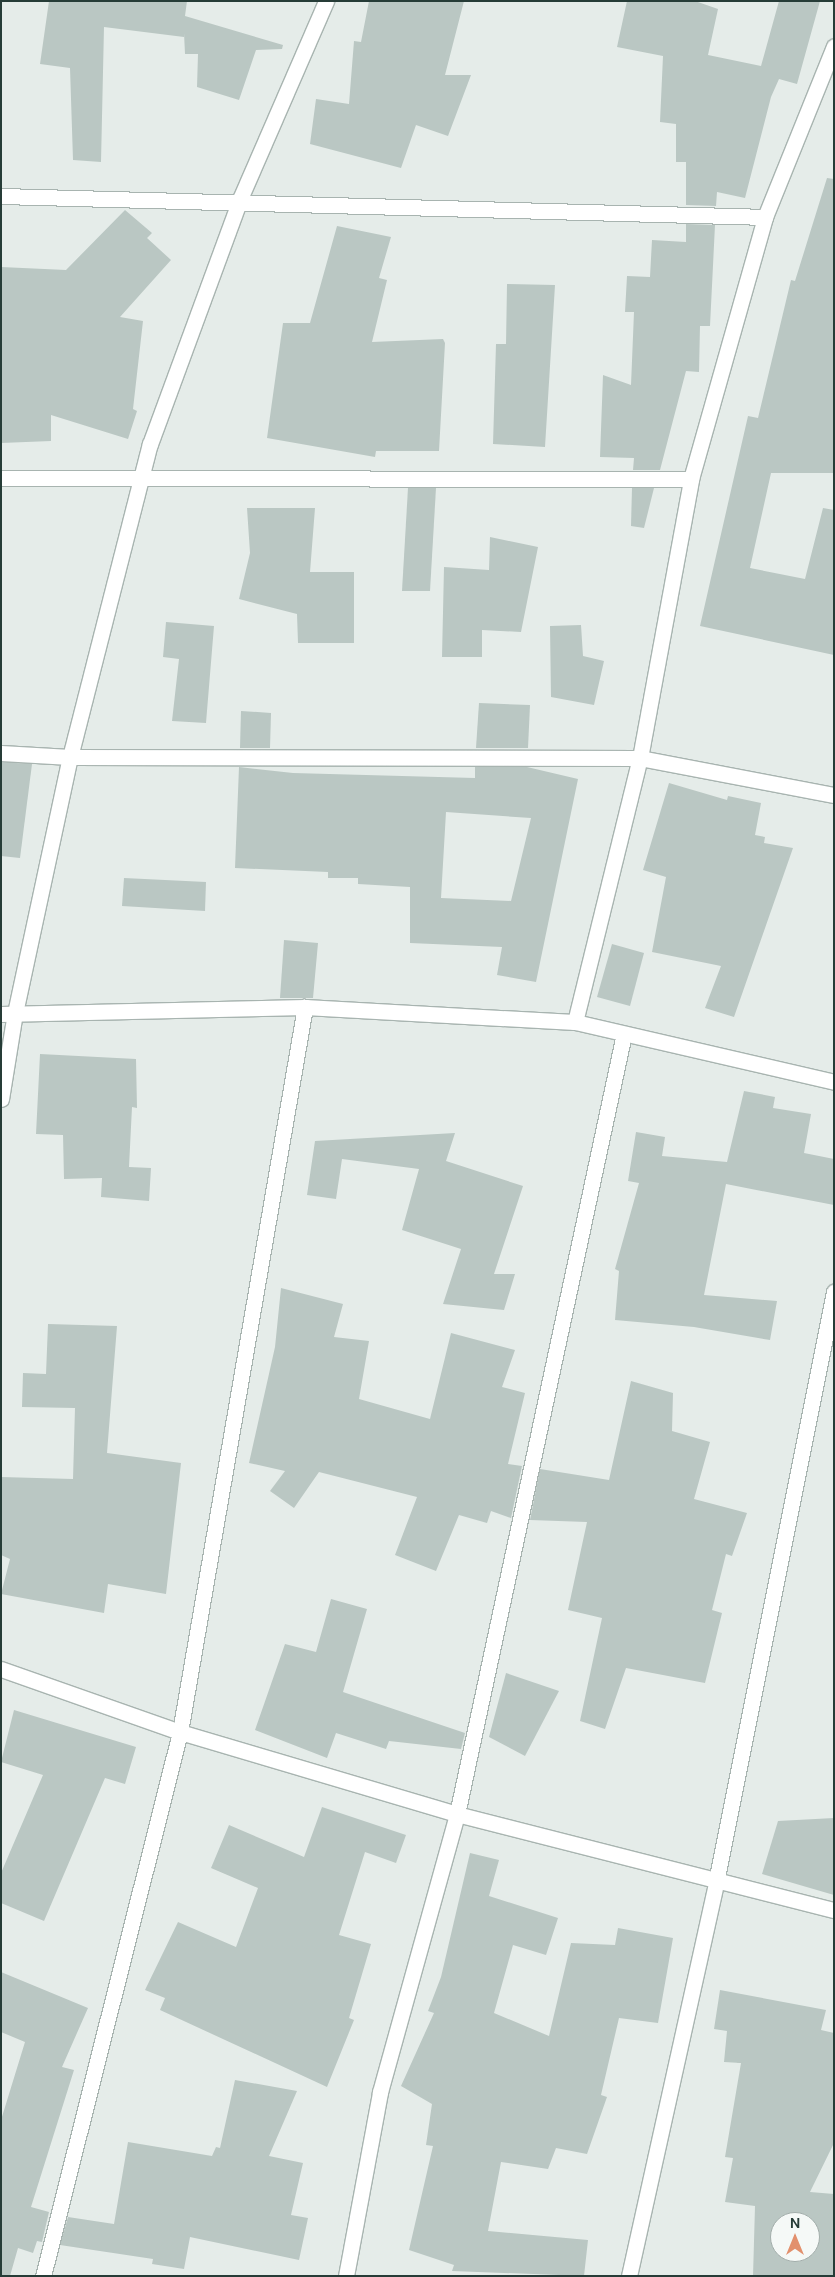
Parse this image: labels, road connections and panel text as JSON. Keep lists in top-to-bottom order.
{
  "north": "top"
}
